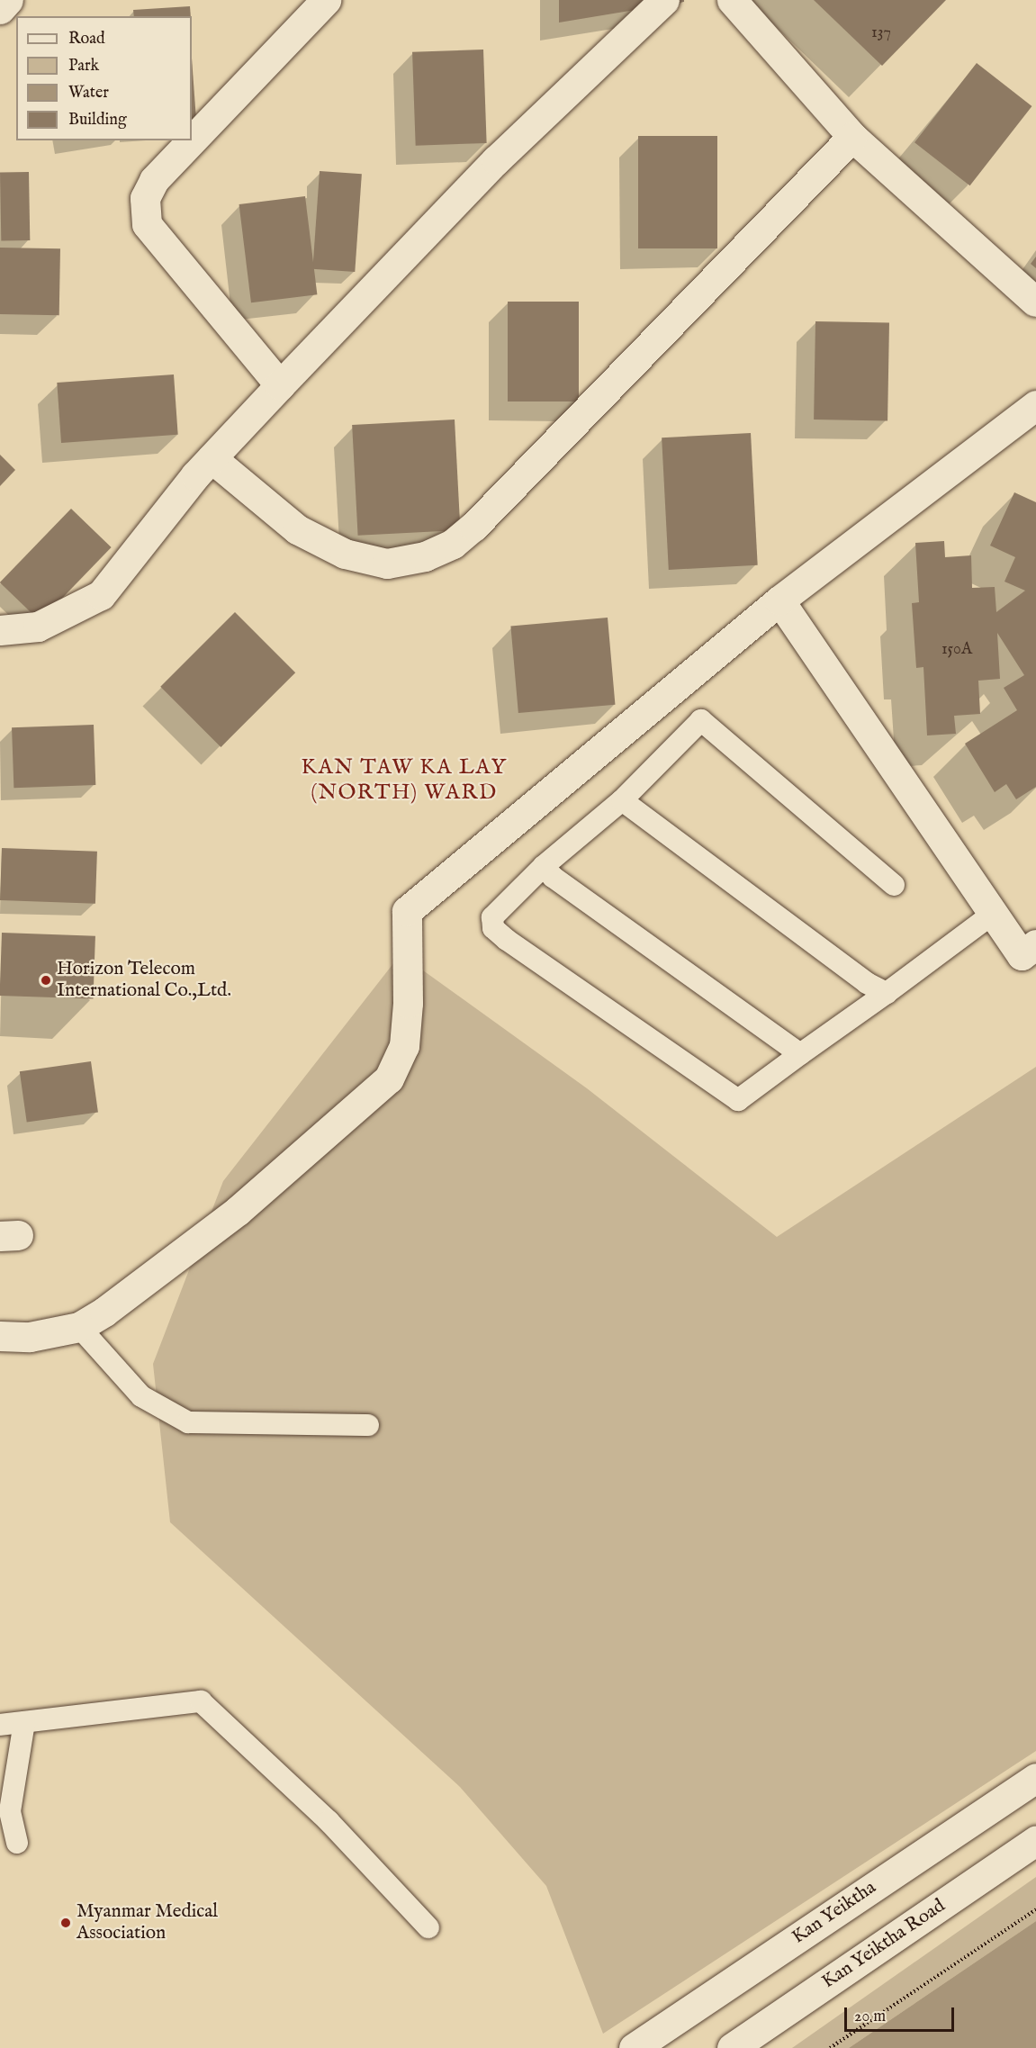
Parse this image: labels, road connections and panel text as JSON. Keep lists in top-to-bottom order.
{
  "streets": {
    "street": ["Kan Yeiktha", "Kan Yeiktha Road"]
  },
  "districts": ["KAN TAW KA LAY (NORTH) WARD"],
  "places": ["Horizon Telecom International Co.,Ltd.", "Myanmar Medical Association"],
  "house_numbers": ["137", "150A"],
  "legend": [
    "Road",
    "Park",
    "Water",
    "Building"
  ],
  "scale_bar": "20 m"
}
